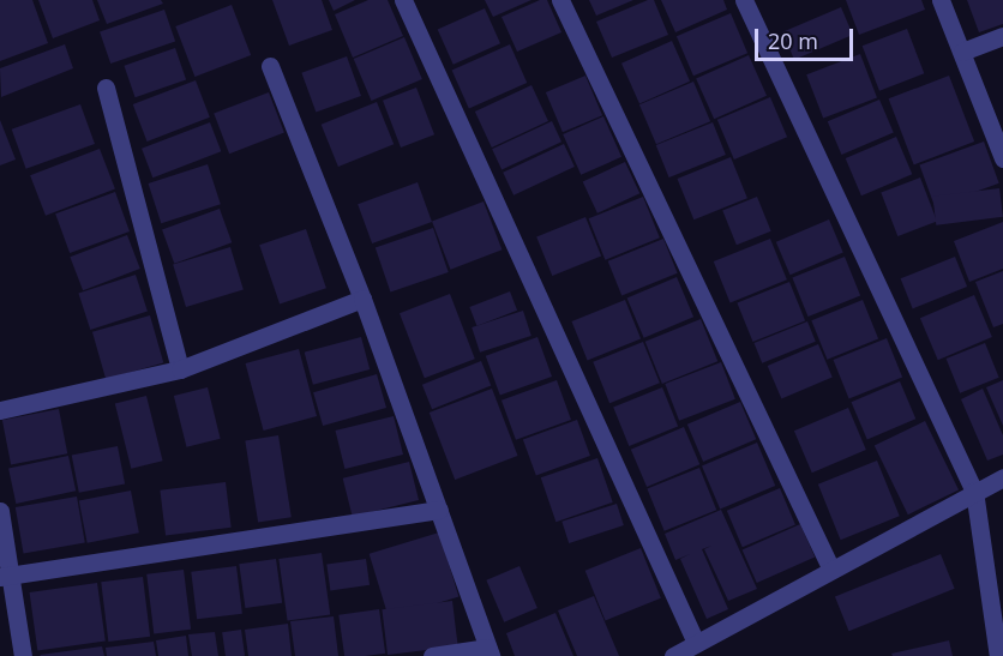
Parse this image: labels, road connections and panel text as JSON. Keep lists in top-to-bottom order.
{
  "scale_bar": "20 m"
}
